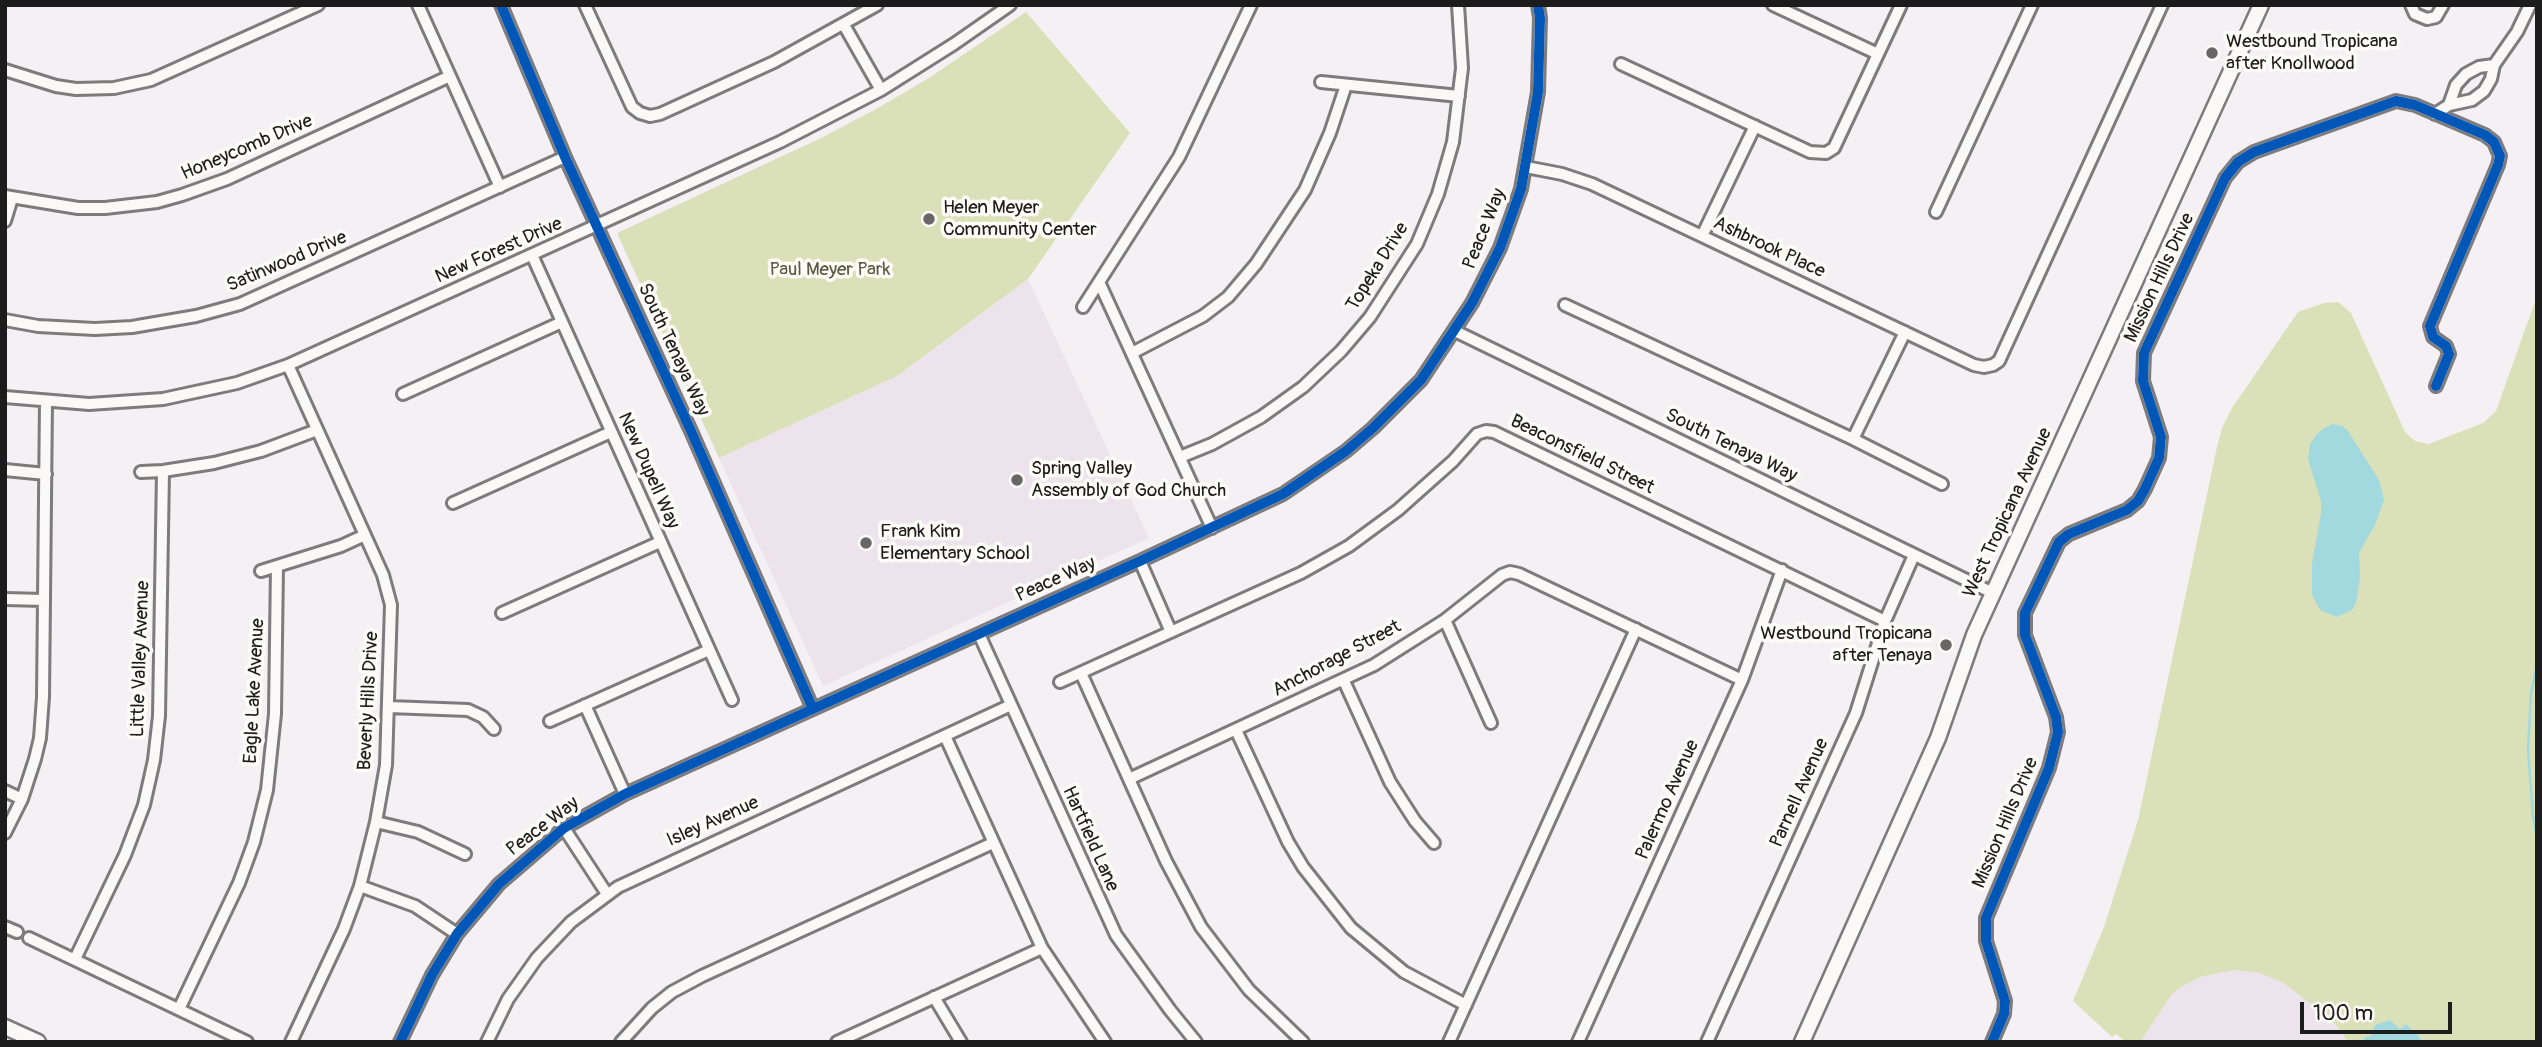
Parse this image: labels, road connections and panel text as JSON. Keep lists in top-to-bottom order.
{
  "streets": {
    "main road": ["West Tropicana Avenue"],
    "street": [
      "Honeycomb Drive",
      "Peace Way",
      "Ashbrook Place",
      "New Forest Drive",
      "Satinwood Drive",
      "Topeka Drive",
      "Mission Hills Drive",
      "South Tenaya Way",
      "Beaconsfield Street",
      "New Dupell Way",
      "Little Valley Avenue",
      "Anchorage Street",
      "Eagle Lake Avenue",
      "Beverly Hills Drive",
      "Parnell Avenue",
      "Palermo Avenue",
      "Isley Avenue",
      "Hartfield Lane"
    ]
  },
  "crossings": [
    ["Peace Way", "Ashbrook Place"],
    ["Peace Way", "South Tenaya Way"],
    ["Peace Way", "Hartfield Lane"],
    ["New Forest Drive", "South Tenaya Way"],
    ["New Forest Drive", "New Dupell Way"],
    ["New Forest Drive", "Beverly Hills Drive"],
    ["Satinwood Drive", "South Tenaya Way"],
    ["South Tenaya Way", "West Tropicana Avenue"],
    ["South Tenaya Way", "Parnell Avenue"],
    ["Beaconsfield Street", "Parnell Avenue"],
    ["Beaconsfield Street", "Palermo Avenue"],
    ["Anchorage Street", "Palermo Avenue"],
    ["Isley Avenue", "Hartfield Lane"]
  ],
  "parks": ["Paul Meyer Park"],
  "places": [
    "Westbound Tropicana after Knollwood",
    "Helen Meyer Community Center",
    "Spring Valley Assembly of God Church",
    "Frank Kim Elementary School",
    "Westbound Tropicana after Tenaya"
  ],
  "scale_bar": "100 m"
}
